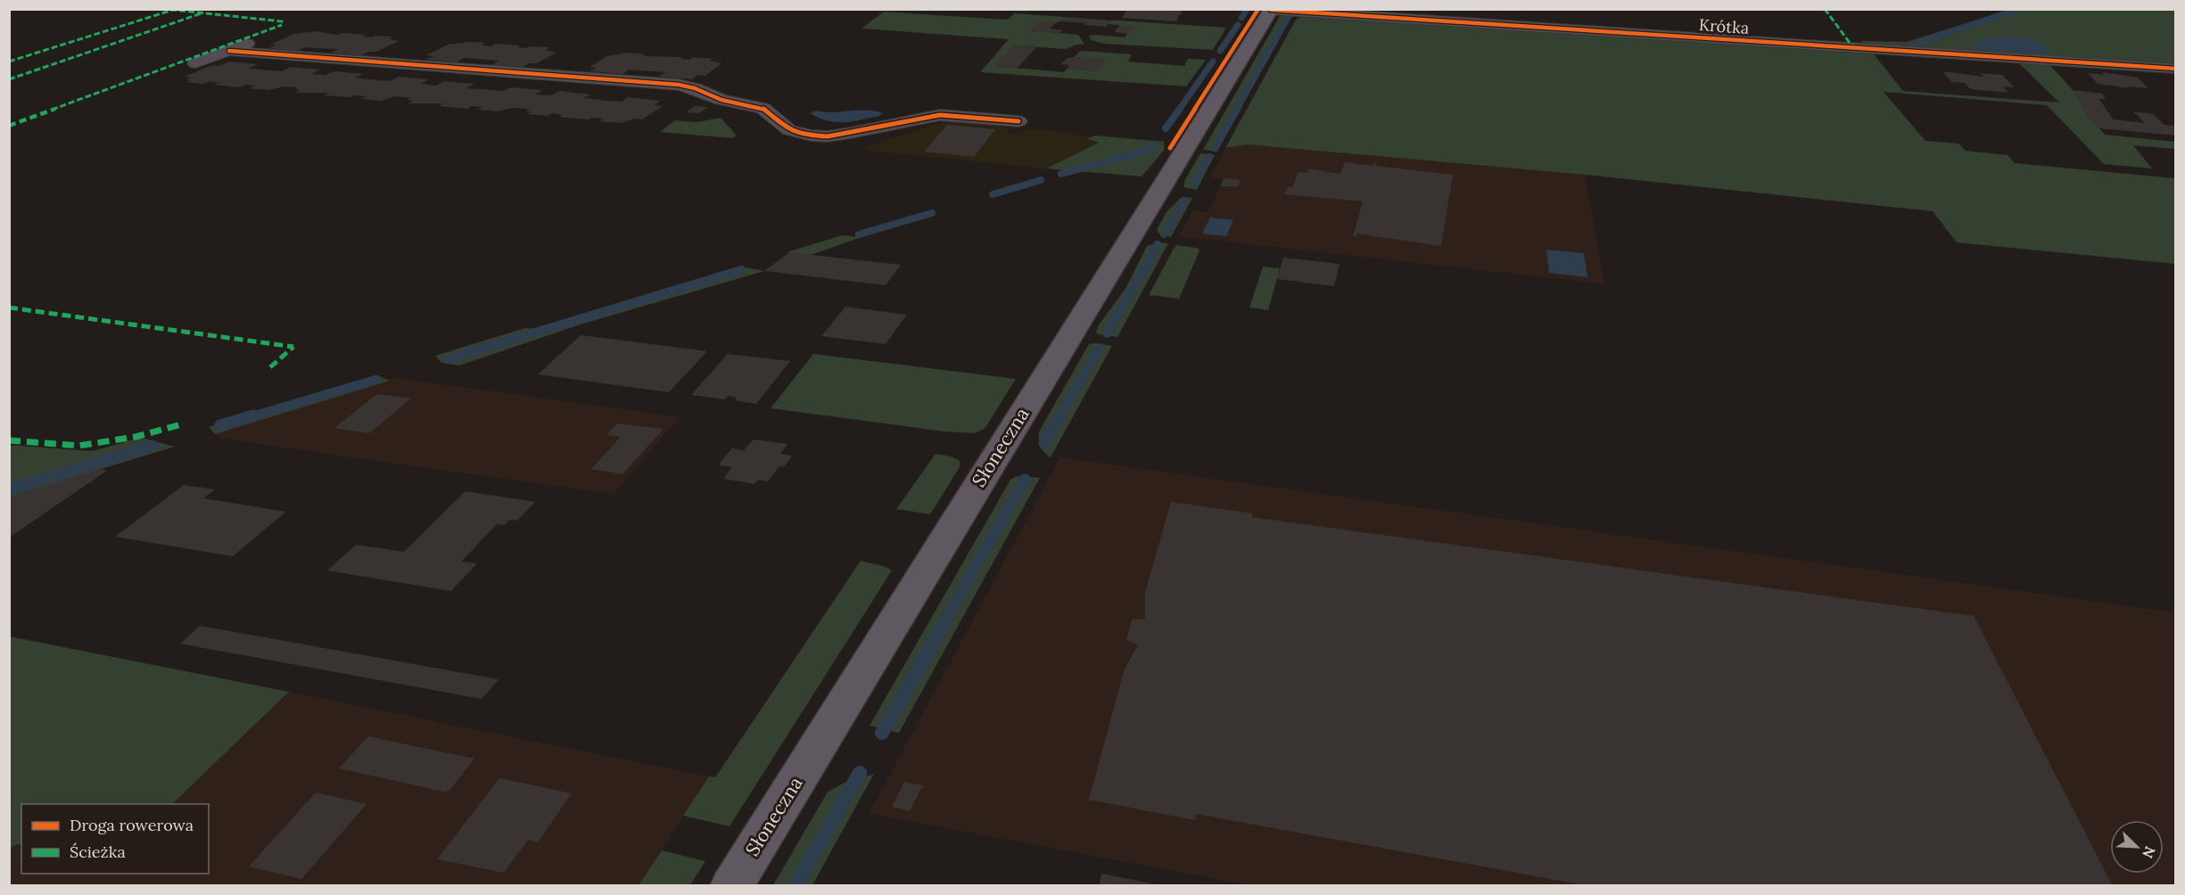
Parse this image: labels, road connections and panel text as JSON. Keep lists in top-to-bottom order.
{
  "streets": {
    "main road": ["Słoneczna"],
    "street": ["Krótka"]
  },
  "crossings": [
    ["Krótka", "Słoneczna"]
  ],
  "legend": ["Droga rowerowa", "Ścieżka"],
  "north": "bottom right"
}
